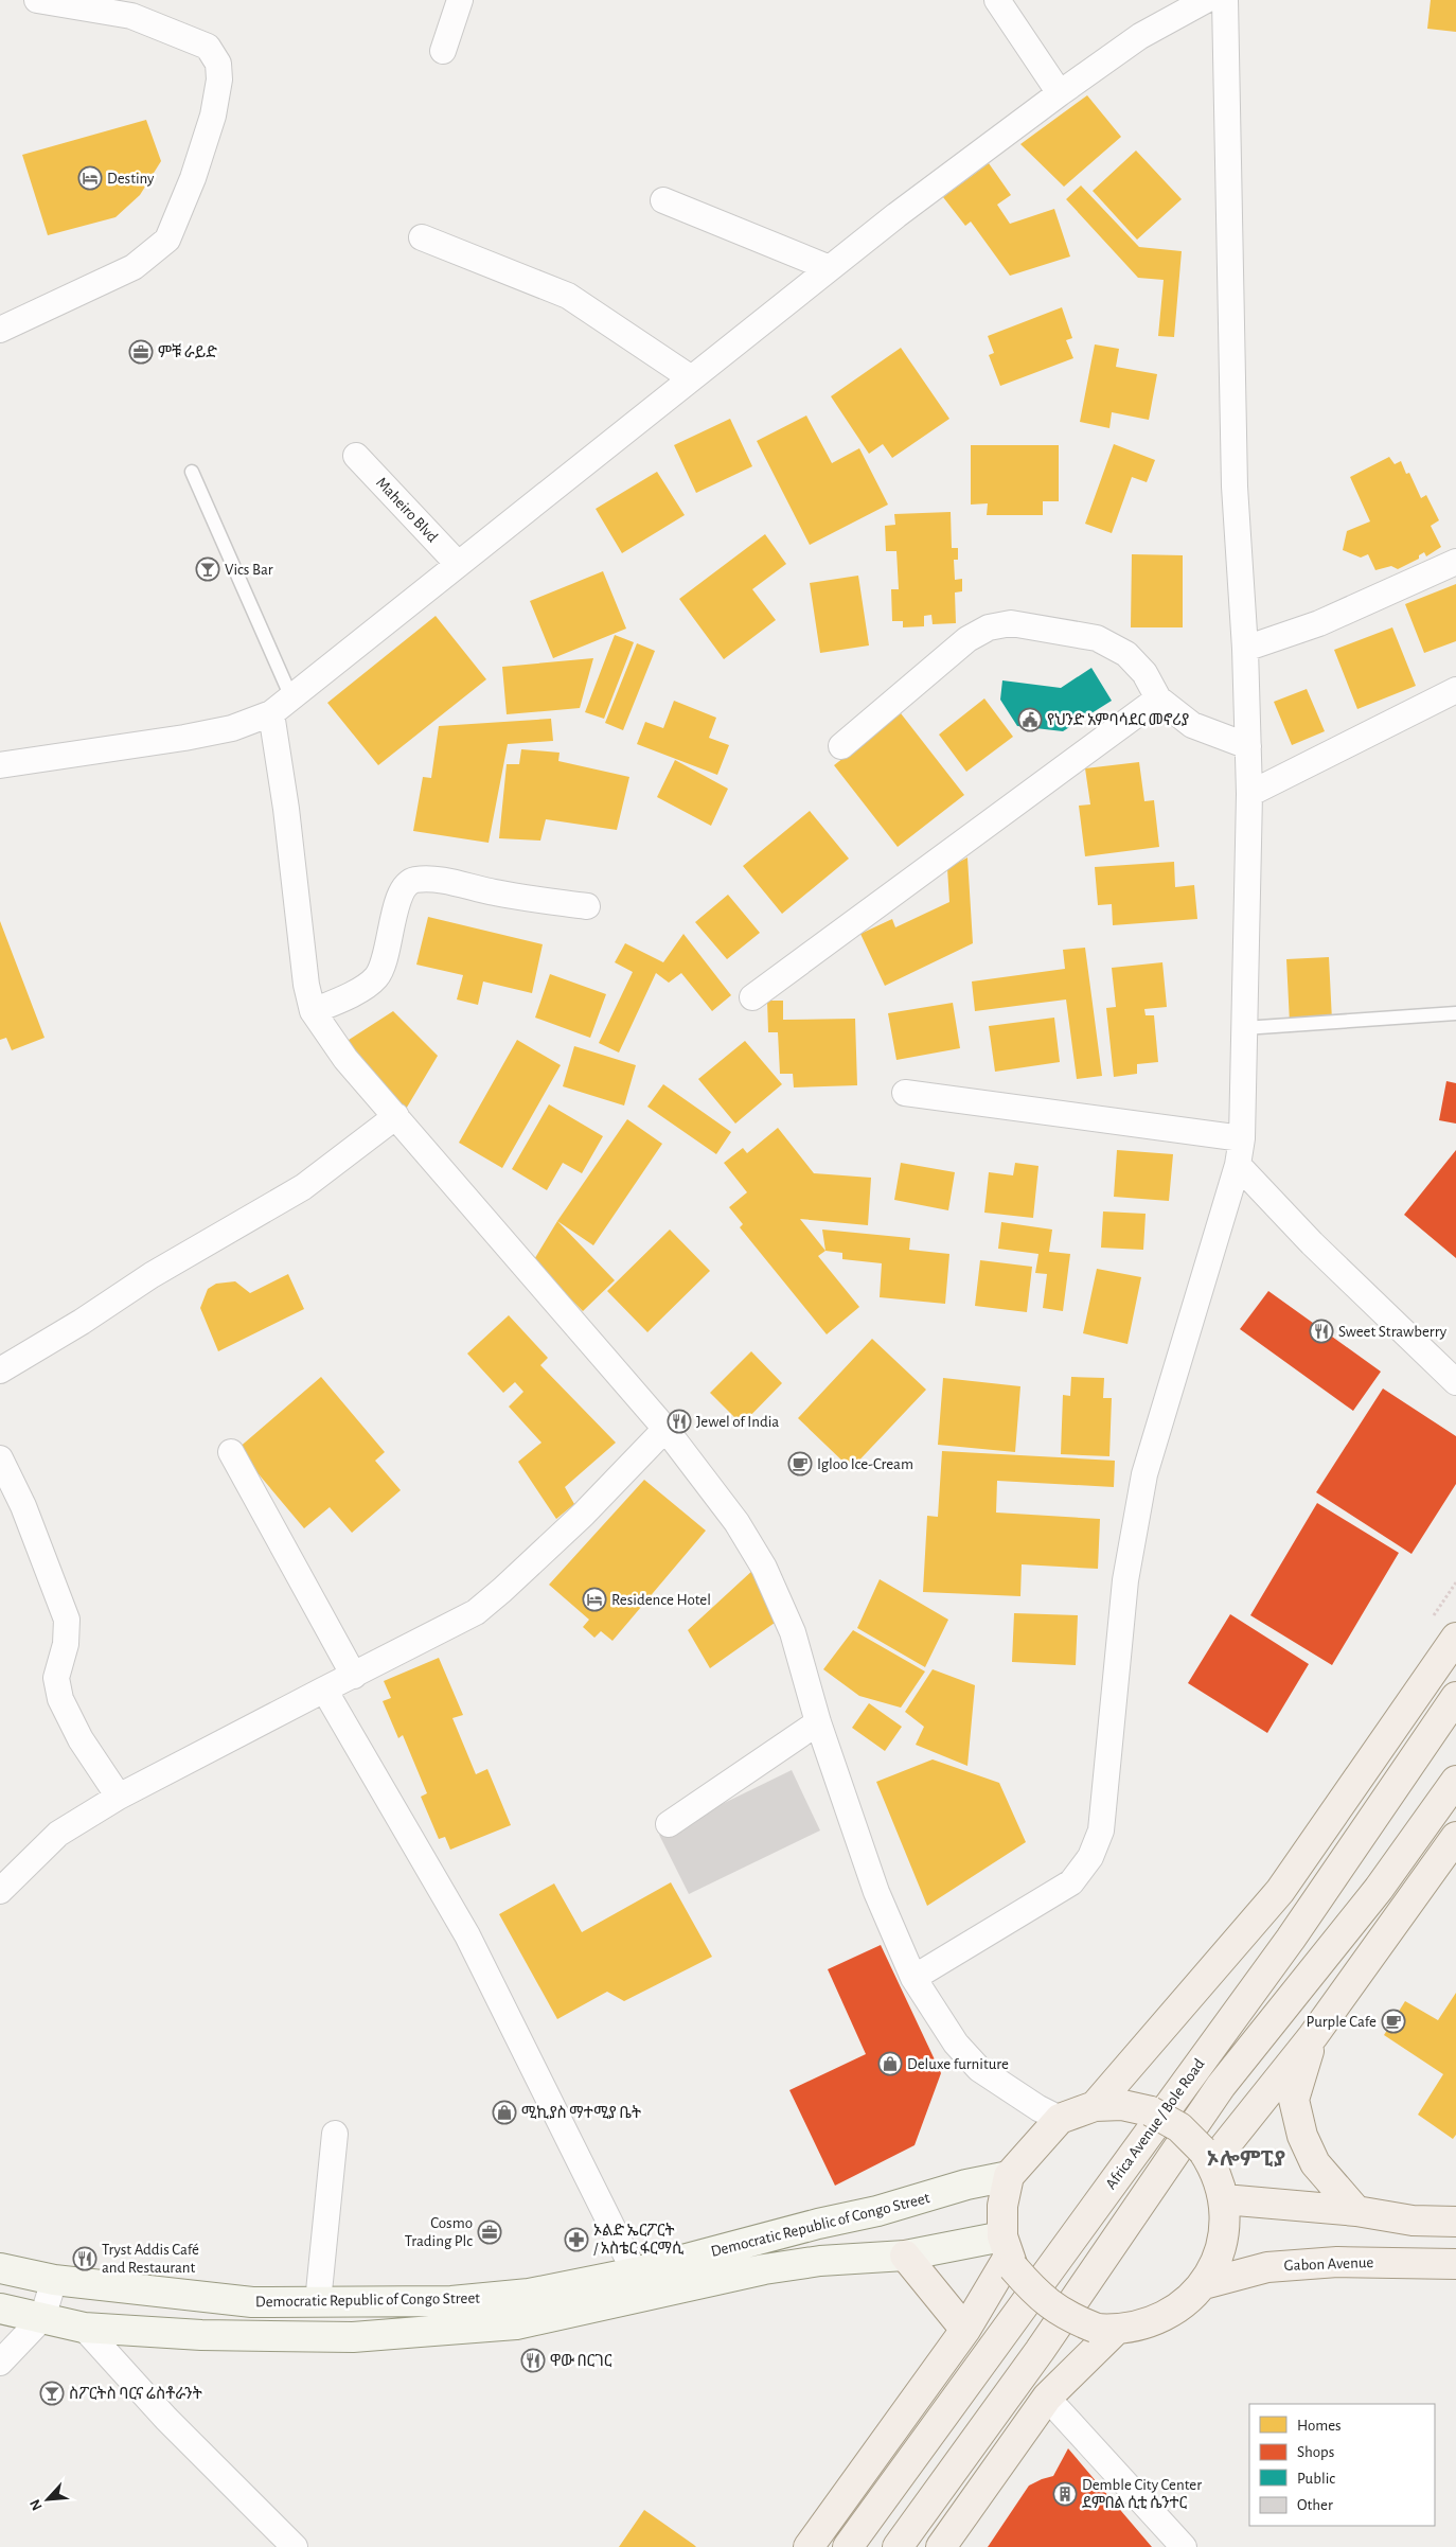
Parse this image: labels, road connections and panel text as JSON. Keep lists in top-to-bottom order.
{
  "streets": {
    "main road": ["Africa Avenue / Bole Road", "Democratic Republic of Congo Street", "Gabon Avenue"],
    "street": ["Maheiro Blvd"]
  },
  "districts": ["ኦሎምፒያ"],
  "places": {
    "hotel": ["Destiny", "Residence Hotel"],
    "office": ["ምቹ ራይድ", "Cosmo Trading Plc"],
    "bar": ["Vics Bar", "ስፖርትስ ባርና ሬስቶራንት"],
    "public building": ["የህንድ አምባሳደር መኖሪያ"],
    "restaurant": [
      "Sweet Strawberry",
      "Jewel of India",
      "Tryst Addis Café and Restaurant",
      "ዋው በርገር"
    ],
    "cafe": ["Igloo Ice-Cream", "Purple Cafe"],
    "shop": ["Deluxe furniture", "ሚኪያስ ማተሚያ ቤት"],
    "pharmacy": ["ኦልድ ኤርፖርት / አስቴር ፋርማሲ"],
    "building": ["Demble City Center ደምበል ሲቲ ሴንተር"]
  },
  "legend": [
    "Homes",
    "Shops",
    "Public",
    "Other"
  ],
  "north": "bottom left"
}
